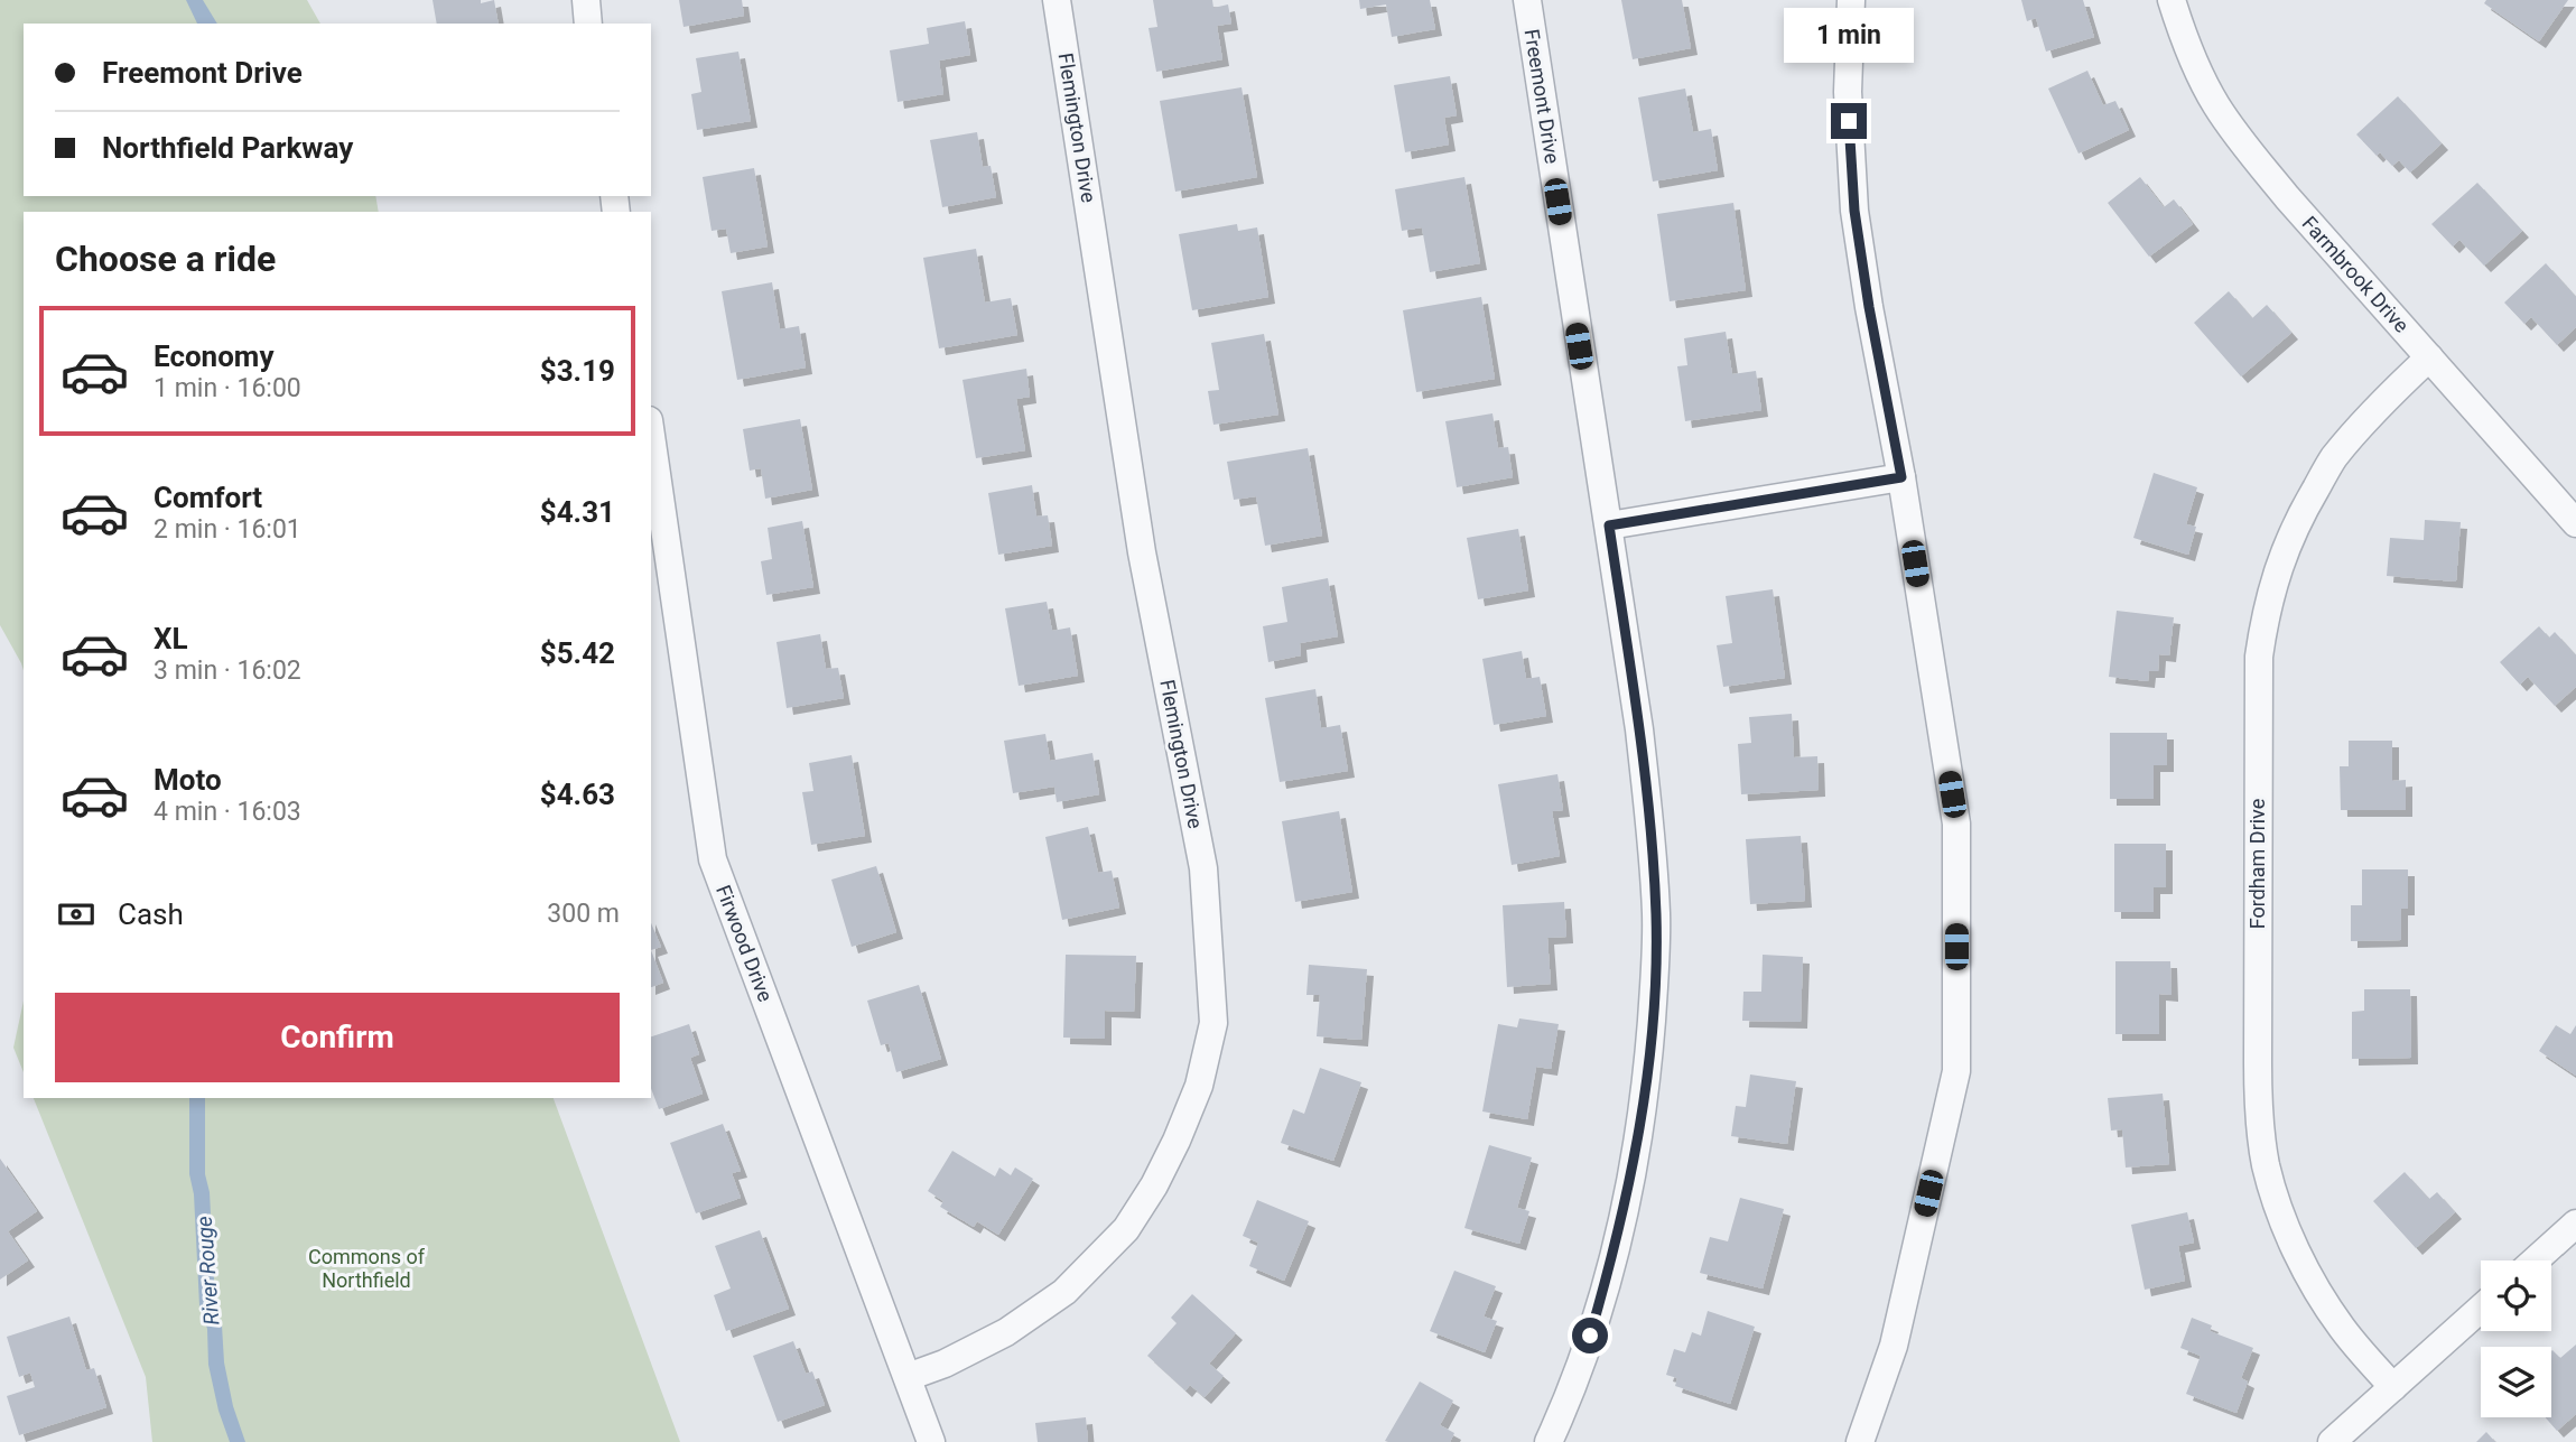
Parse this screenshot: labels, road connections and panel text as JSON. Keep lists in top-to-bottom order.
{
  "streets": {
    "street": [
      "Freemont Drive",
      "Flemington Drive",
      "Farmbrook Drive",
      "Fordham Drive",
      "Firwood Drive"
    ]
  },
  "crossings": [
    ["Flemington Drive", "Firwood Drive"],
    ["Farmbrook Drive", "Fordham Drive"]
  ],
  "water": ["River Rouge"],
  "parks": ["Commons of Northfield"],
  "page": {
    "bubble": "1 min",
    "banner": ["Freemont Drive", "Northfield Parkway"],
    "heading": "Choose a ride",
    "list": [
      {
        "name": "Economy",
        "note": "1 min · 16:00",
        "value": "$3.19"
      },
      {
        "name": "Comfort",
        "note": "2 min · 16:01",
        "value": "$4.31"
      },
      {
        "name": "XL",
        "note": "3 min · 16:02",
        "value": "$5.42"
      },
      {
        "name": "Moto",
        "note": "4 min · 16:03",
        "value": "$4.63"
      }
    ],
    "pay": ["Cash", "300 m"],
    "buttons": "Confirm"
  }
}
